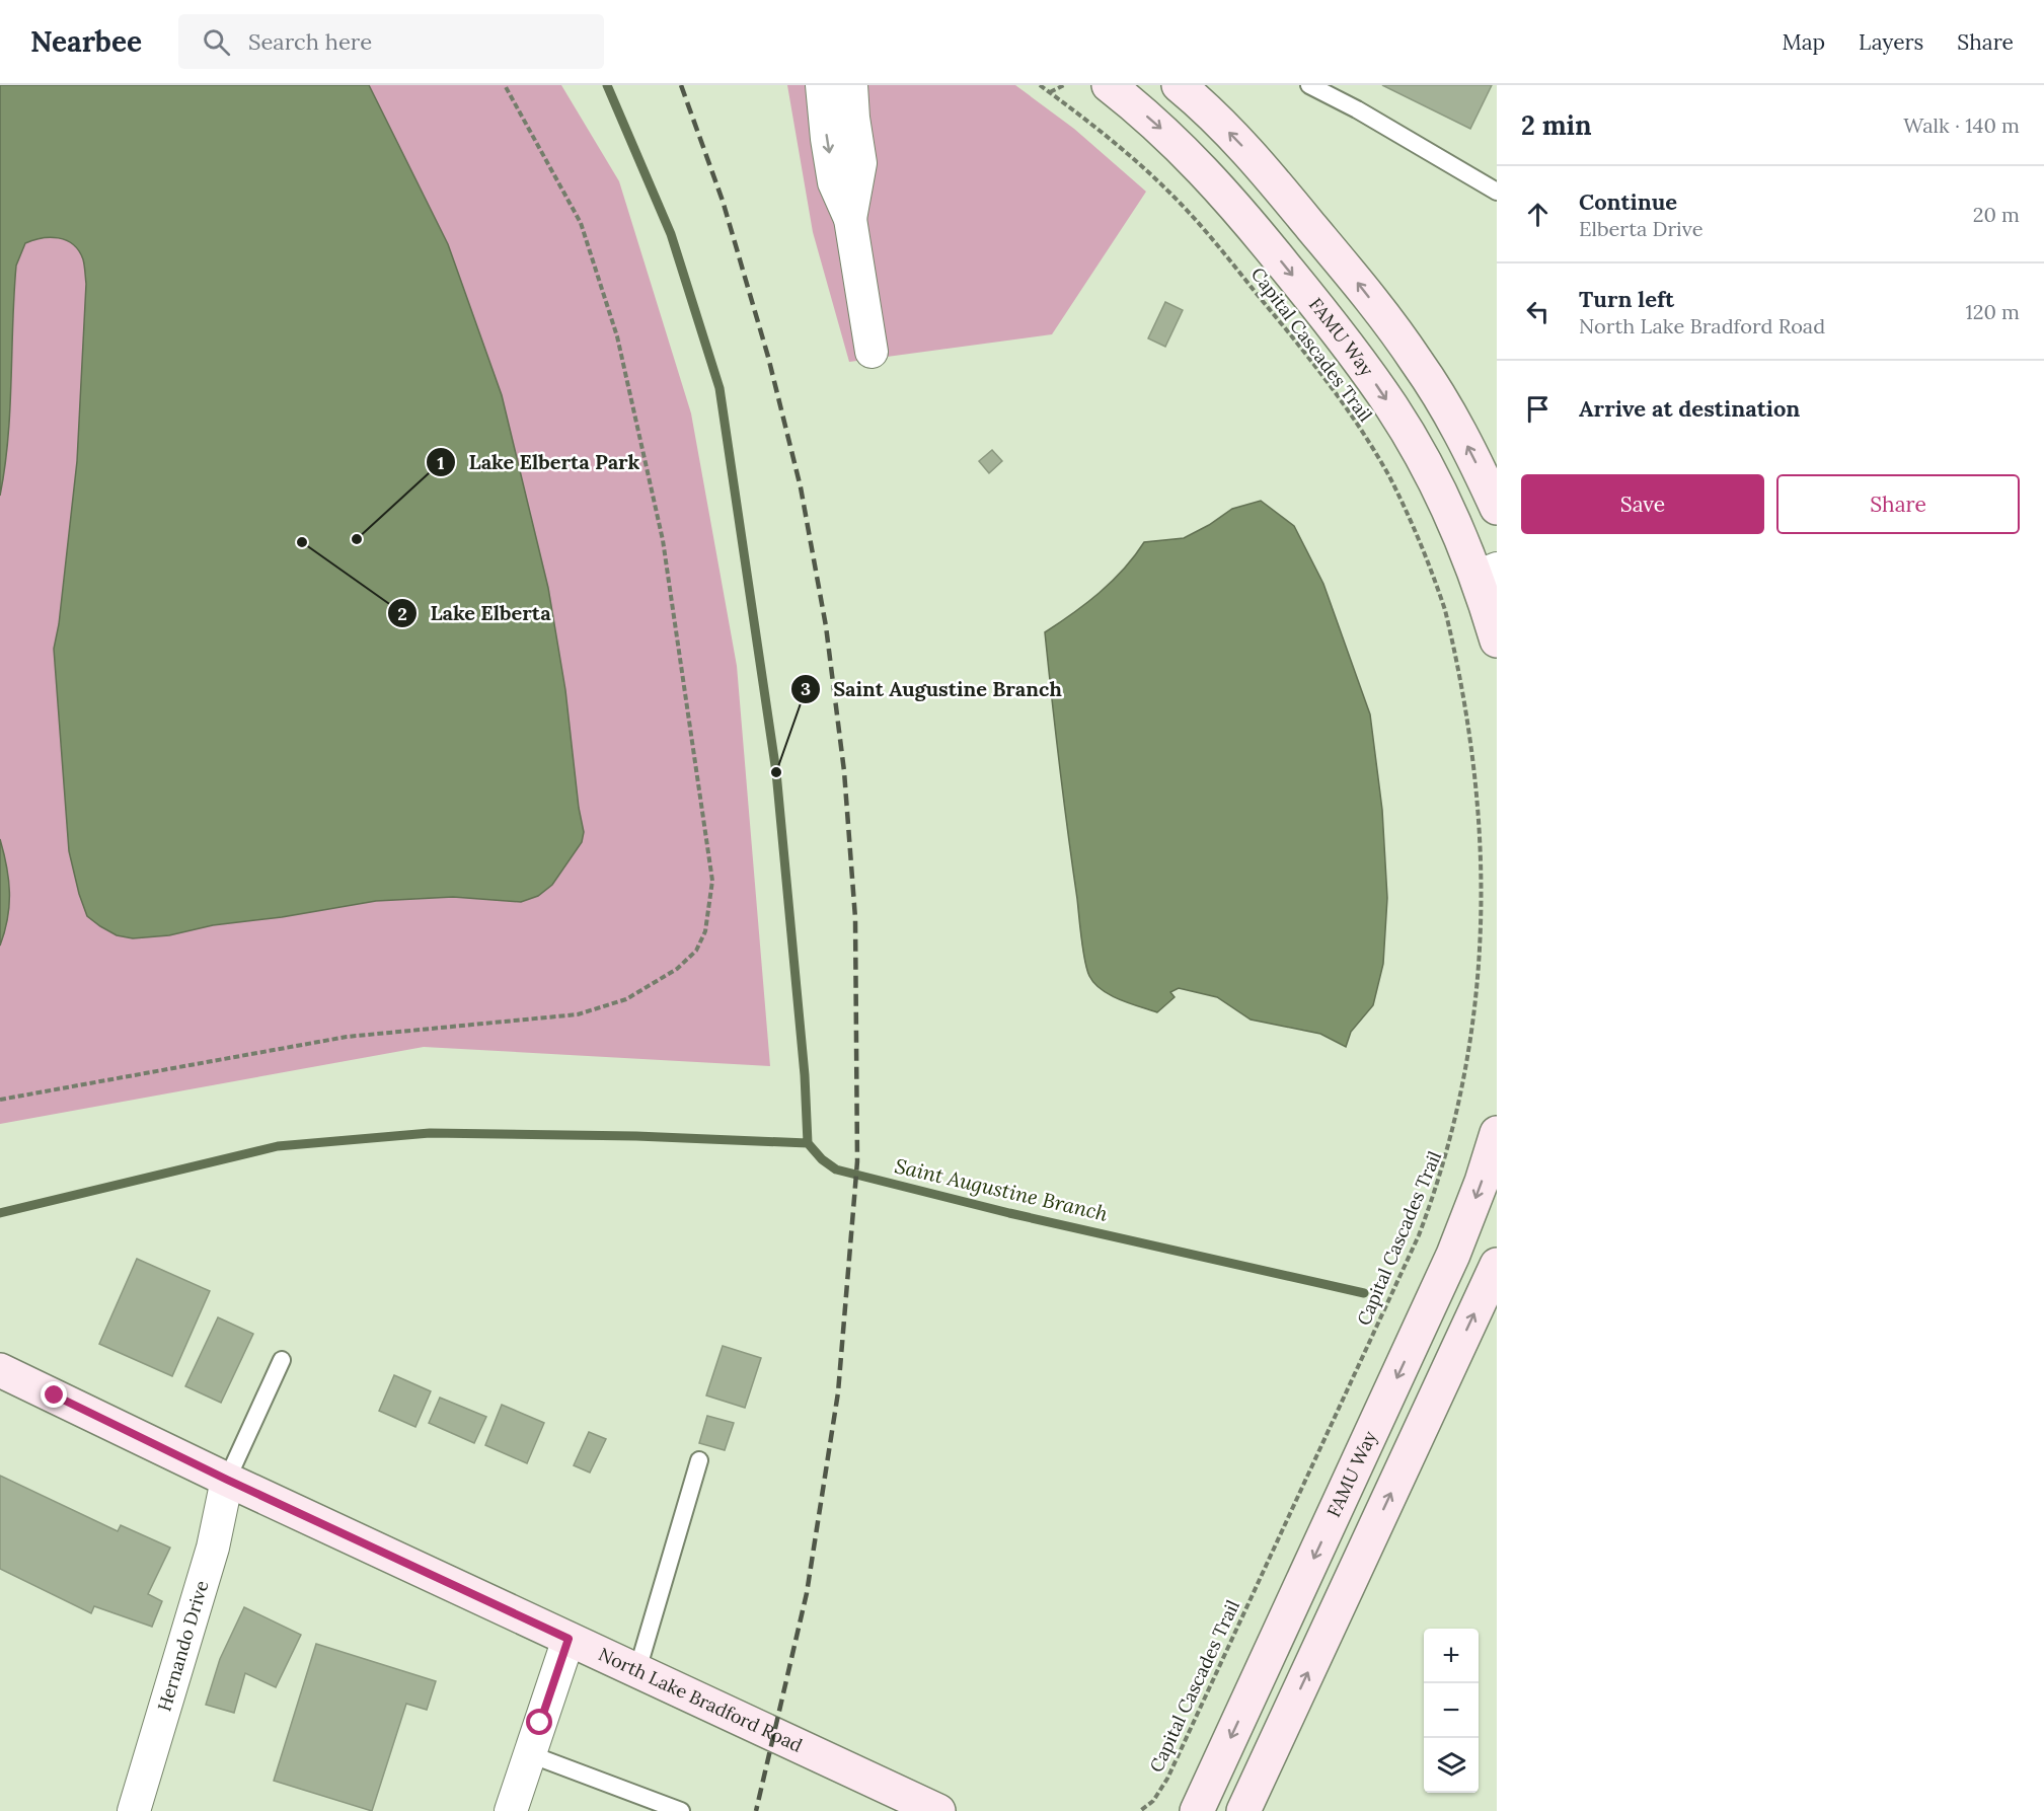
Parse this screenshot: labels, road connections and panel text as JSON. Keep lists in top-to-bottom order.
{
  "streets": {
    "street": ["FAMU Way", "Hernando Drive", "North Lake Bradford Road"],
    "path": ["Capital Cascades Trail"]
  },
  "crossings": [
    ["Hernando Drive", "North Lake Bradford Road"]
  ],
  "one_way": ["FAMU Way"],
  "water": ["Saint Augustine Branch"],
  "places": ["Lake Elberta Park", "Lake Elberta", "Saint Augustine Branch"],
  "page": {
    "header": "Nearbee",
    "search": "Search here",
    "nav": ["Map", "Layers", "Share"],
    "heading": ["2 min", "Walk · 140 m"],
    "list": [
      ["Continue", "Elberta Drive", "20 m"],
      ["Turn left", "North Lake Bradford Road", "120 m"],
      "Arrive at destination"
    ],
    "buttons": ["Save", "Share"],
    "map_buttons": ["+", "−"]
  }
}
